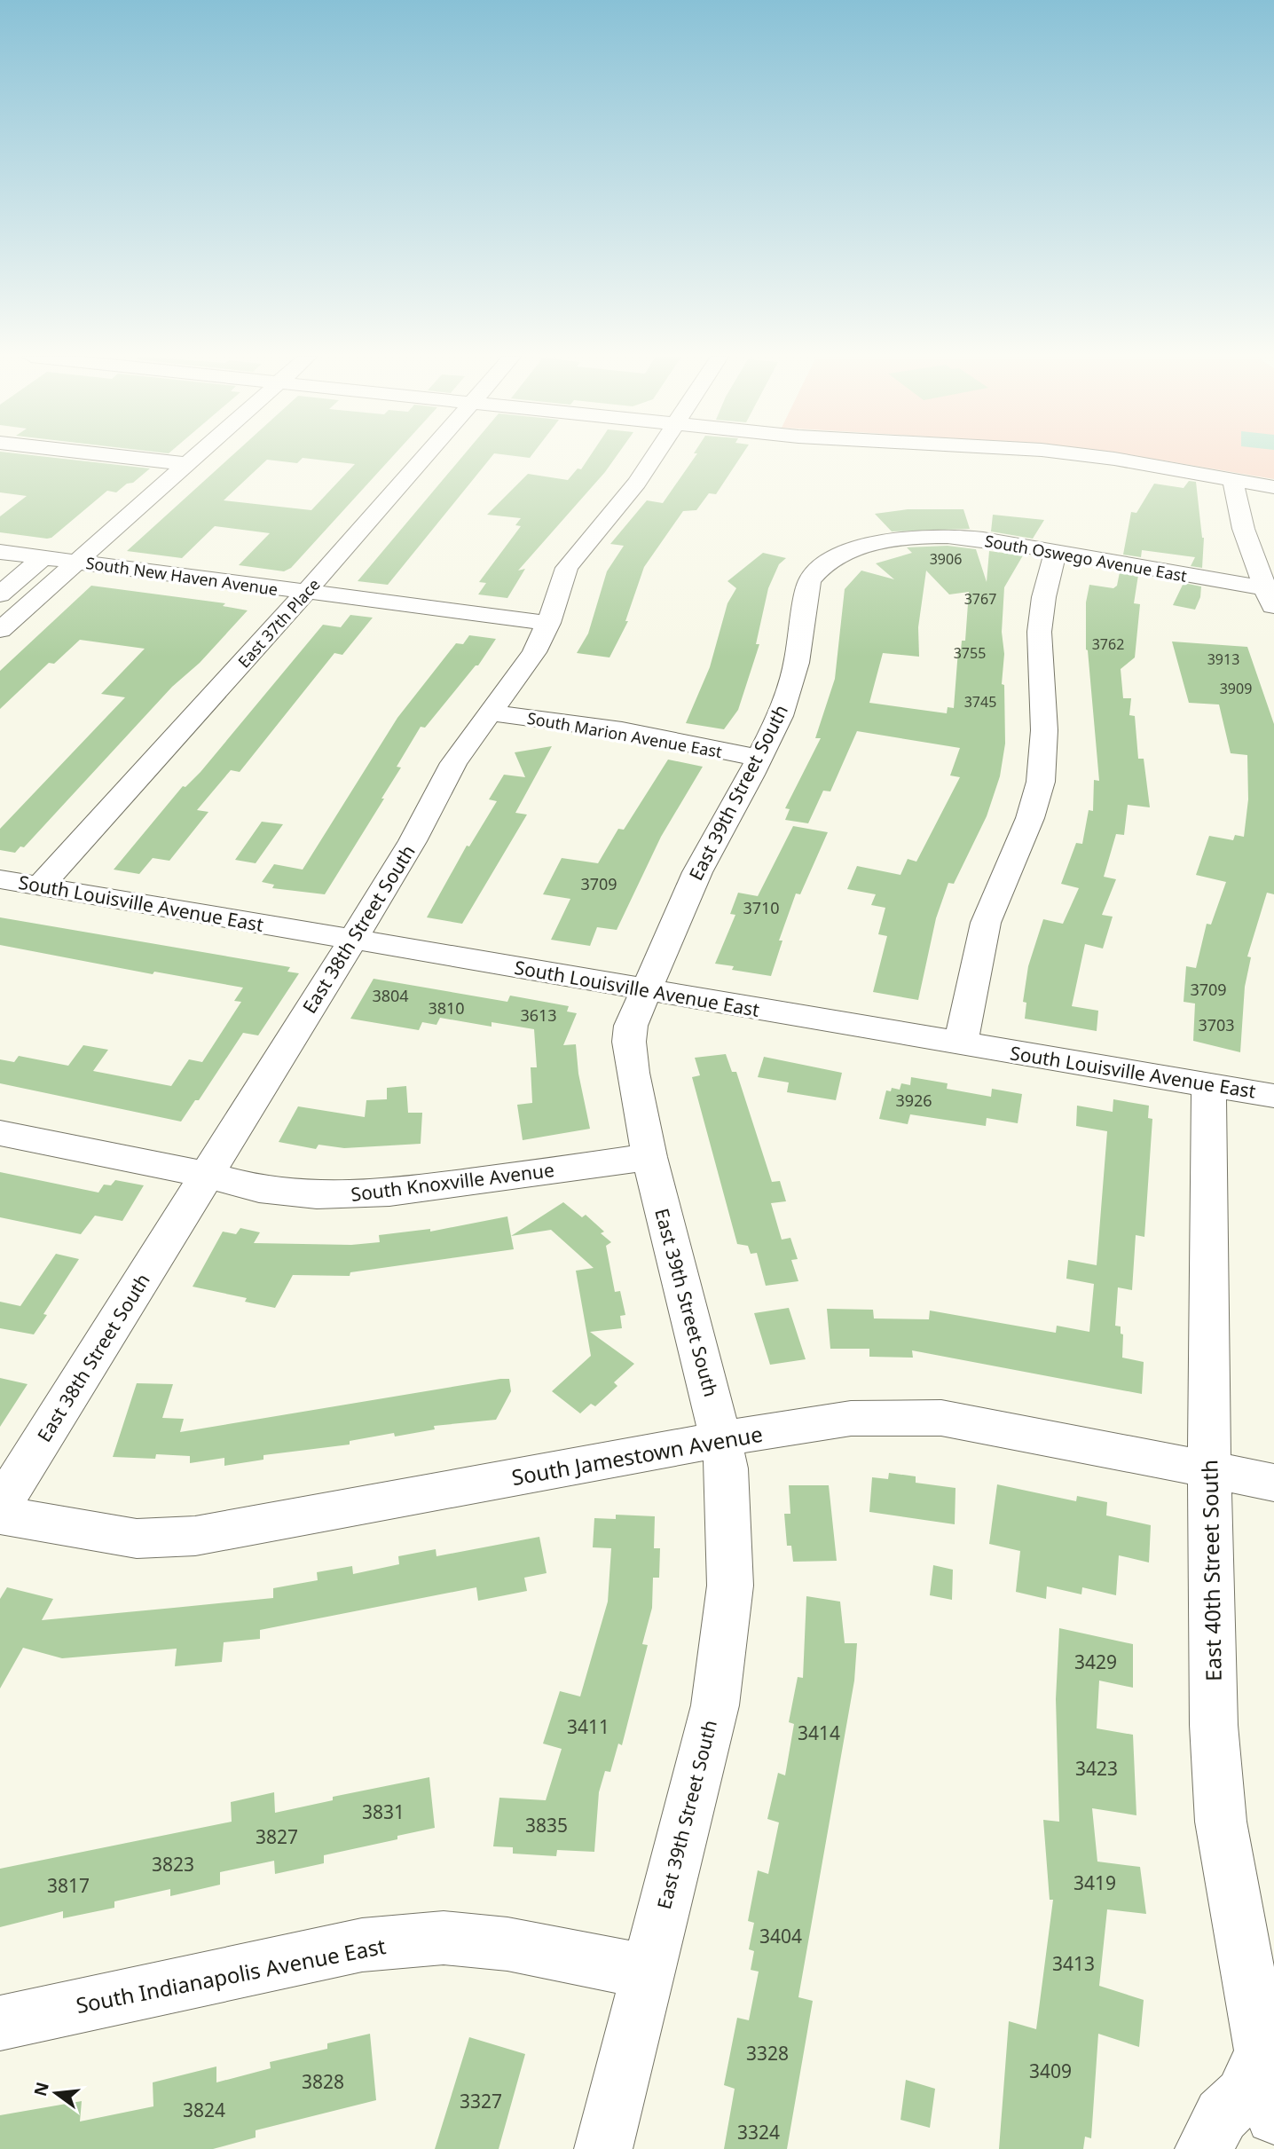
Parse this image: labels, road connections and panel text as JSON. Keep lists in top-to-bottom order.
{
  "streets": {
    "street": [
      "South Oswego Avenue East",
      "South New Haven Avenue",
      "East 37th Place",
      "South Marion Avenue East",
      "East 39th Street South",
      "South Louisville Avenue East",
      "East 38th Street South",
      "South Knoxville Avenue",
      "South Jamestown Avenue",
      "East 40th Street South",
      "South Indianapolis Avenue East"
    ]
  },
  "crossings": [
    ["South Oswego Avenue East", "East 39th Street South"],
    ["South New Haven Avenue", "East 37th Place"],
    ["South New Haven Avenue", "East 38th Street South"],
    ["East 37th Place", "South Louisville Avenue East"],
    ["South Marion Avenue East", "East 39th Street South"],
    ["South Marion Avenue East", "East 38th Street South"],
    ["East 39th Street South", "South Louisville Avenue East"],
    ["East 39th Street South", "South Knoxville Avenue"],
    ["East 39th Street South", "South Jamestown Avenue"],
    ["East 39th Street South", "South Indianapolis Avenue East"],
    ["South Louisville Avenue East", "East 38th Street South"],
    ["South Louisville Avenue East", "East 40th Street South"],
    ["East 38th Street South", "South Knoxville Avenue"],
    ["South Jamestown Avenue", "East 40th Street South"]
  ],
  "house_numbers": [
    "3906",
    "3767",
    "3762",
    "3755",
    "3913",
    "3909",
    "3745",
    "3709",
    "3710",
    "3709",
    "3804",
    "3810",
    "3613",
    "3703",
    "3926",
    "3429",
    "3411",
    "3414",
    "3423",
    "3831",
    "3835",
    "3827",
    "3823",
    "3419",
    "3817",
    "3404",
    "3413",
    "3328",
    "3409",
    "3828",
    "3327",
    "3824",
    "3324"
  ],
  "north": "left"
}
